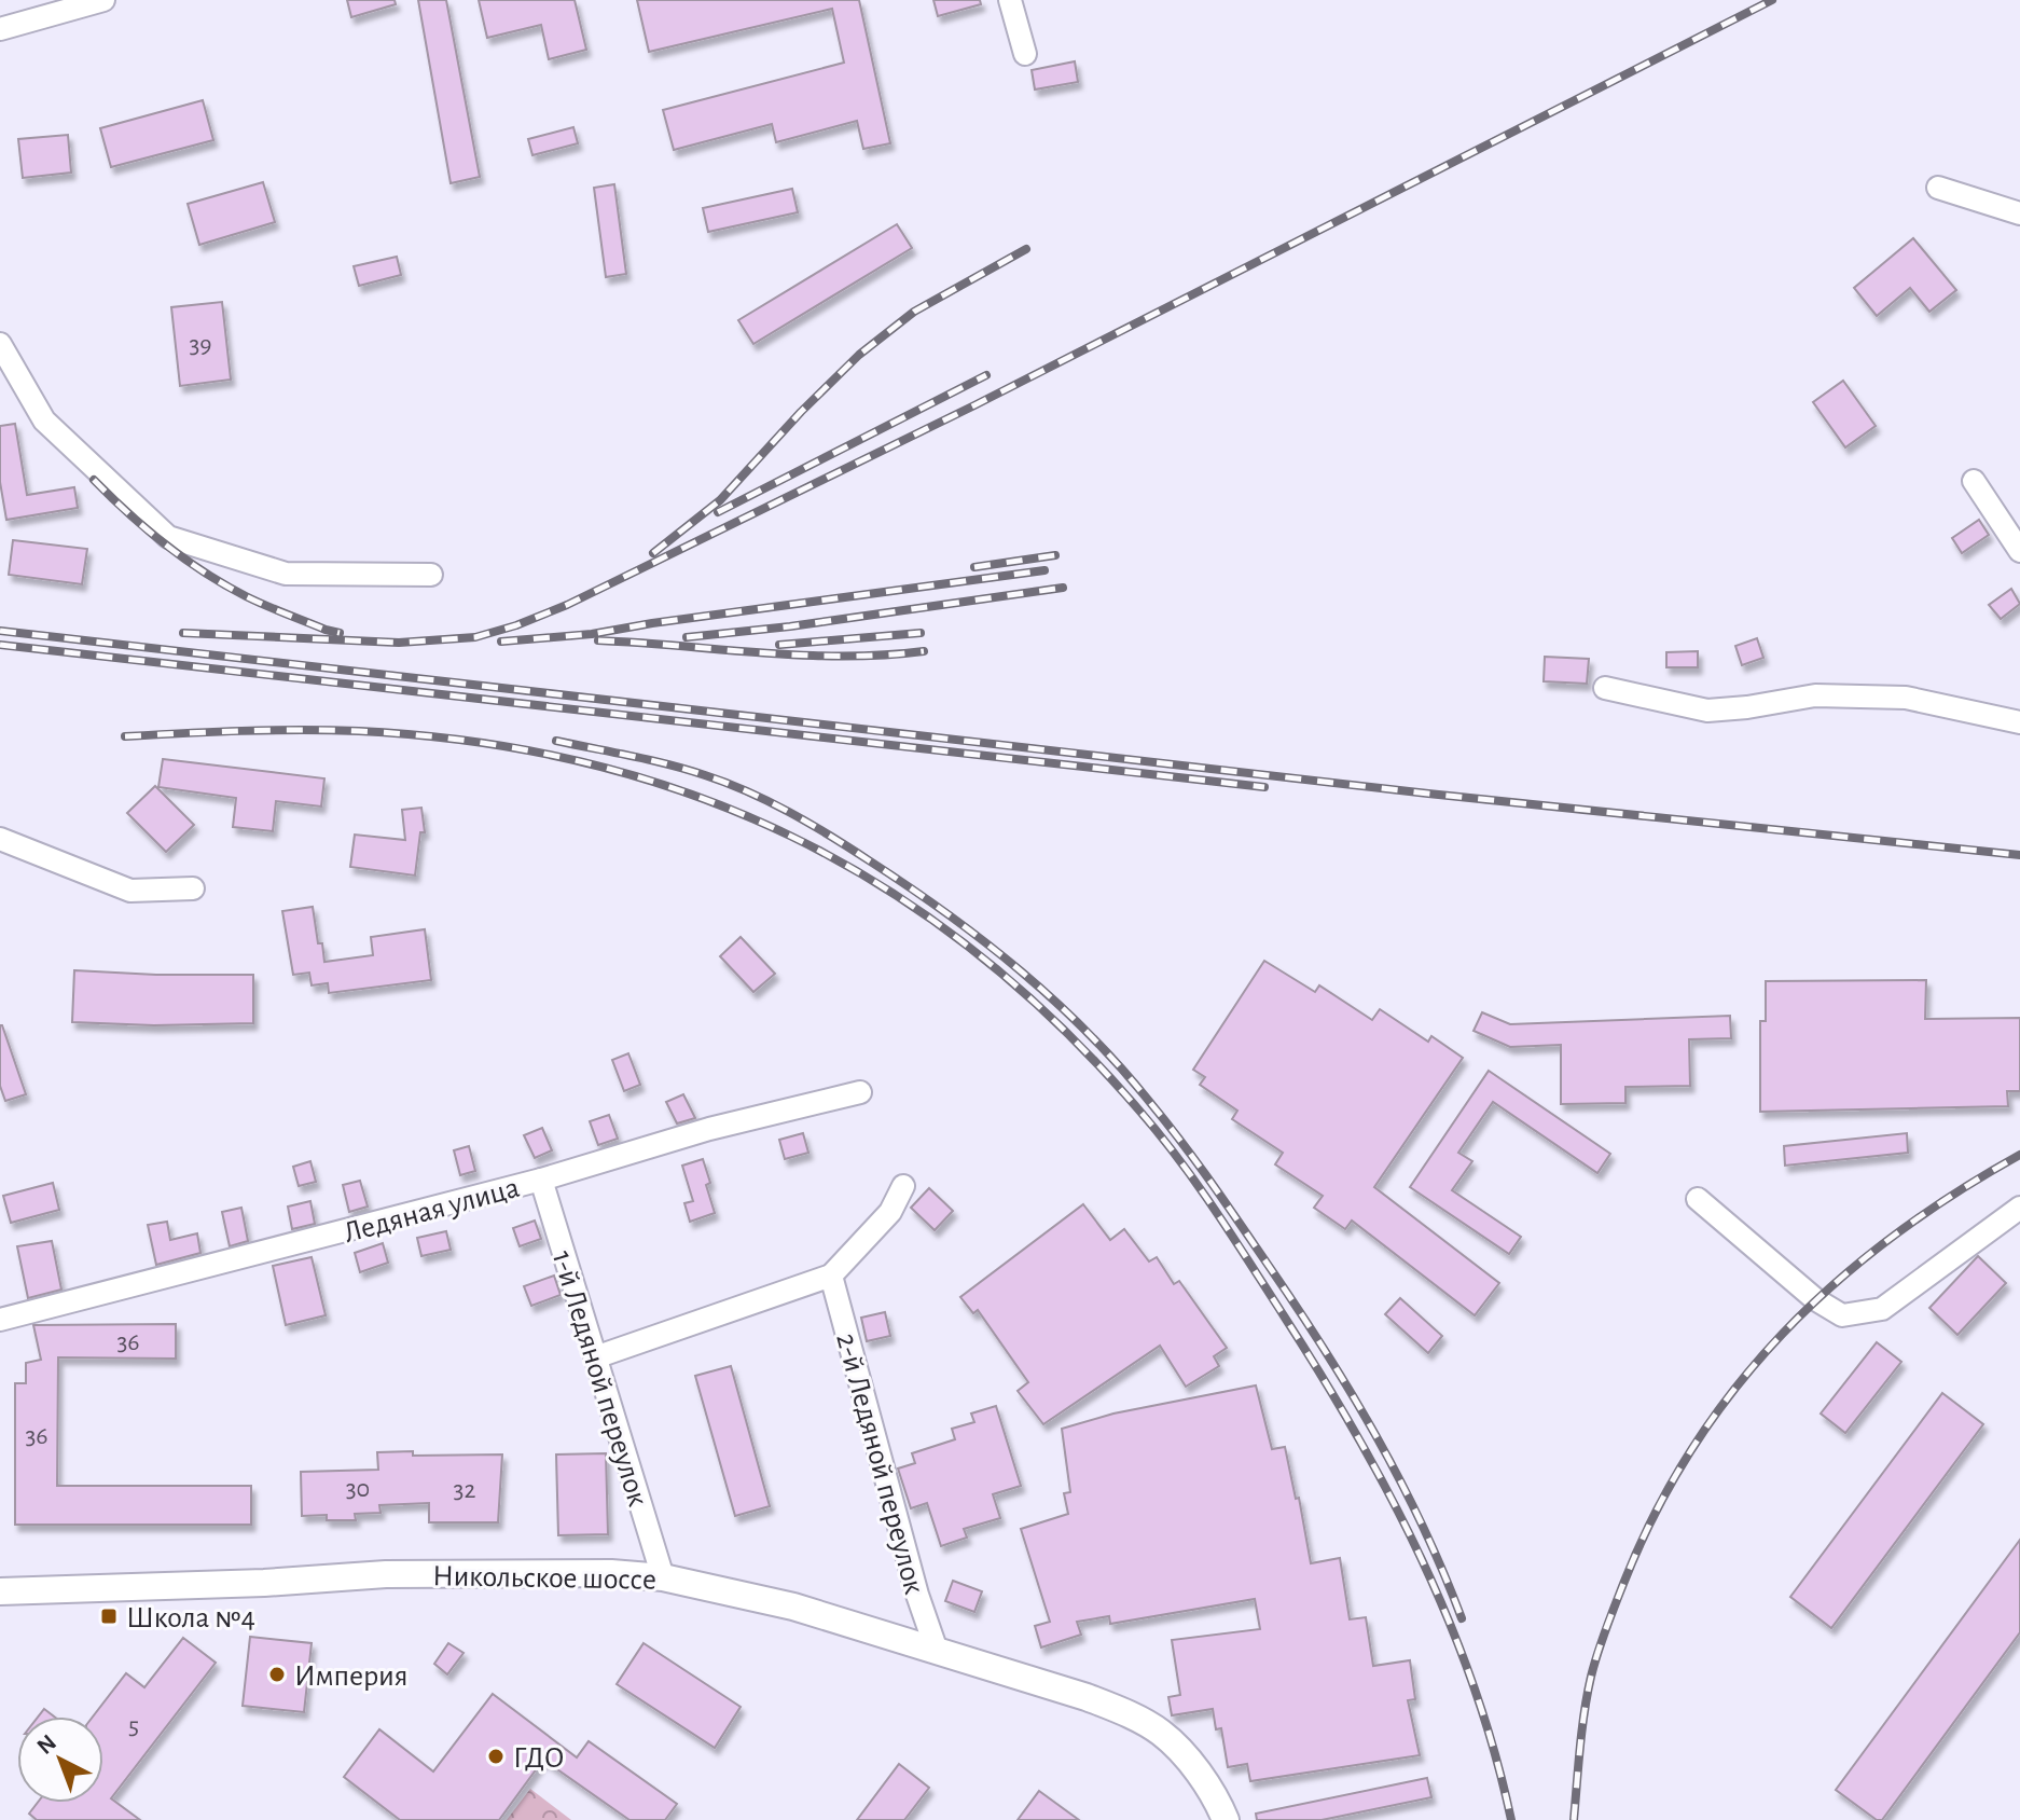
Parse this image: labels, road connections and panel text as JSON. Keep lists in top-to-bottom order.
{
  "streets": {
    "street": [
      "Ледяная улица",
      "1-й Ледяной переулок",
      "2-й Ледяной переулок",
      "Никольское шоссе"
    ]
  },
  "crossings": [
    ["Ледяная улица", "1-й Ледяной переулок"],
    ["1-й Ледяной переулок", "Никольское шоссе"],
    ["2-й Ледяной переулок", "Никольское шоссе"]
  ],
  "places": {
    "transit": ["Школа №4"],
    "other": ["Империя", "ГДО"]
  },
  "house_numbers": [
    "39",
    "36",
    "36",
    "30",
    "32",
    "5"
  ],
  "north": "top left"
}
